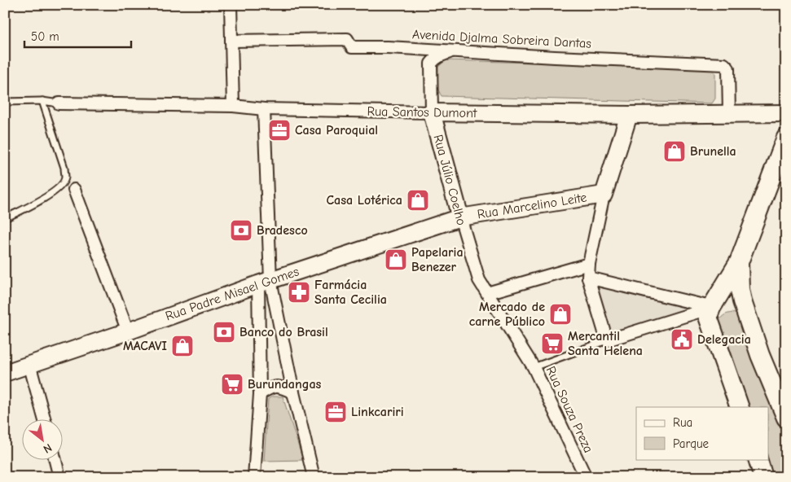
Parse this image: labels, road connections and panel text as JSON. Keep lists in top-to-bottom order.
{
  "streets": {
    "street": [
      "Avenida Djalma Sobreira Dantas",
      "Rua Santos Dumont",
      "Rua Júlio Coelho",
      "Rua Marcelino Leite",
      "Rua Padre Misael Gomes",
      "Rua Souza Preza"
    ]
  },
  "crossings": [
    ["Avenida Djalma Sobreira Dantas", "Rua Santos Dumont"],
    ["Avenida Djalma Sobreira Dantas", "Rua Júlio Coelho"],
    ["Rua Santos Dumont", "Rua Júlio Coelho"],
    ["Rua Júlio Coelho", "Rua Marcelino Leite"],
    ["Rua Júlio Coelho", "Rua Padre Misael Gomes"],
    ["Rua Júlio Coelho", "Rua Souza Preza"],
    ["Rua Marcelino Leite", "Rua Padre Misael Gomes"]
  ],
  "places": {
    "office": ["Casa Paroquial", "Linkcariri"],
    "shop": [
      "Brunella",
      "Casa Lotérica",
      "Papelaria Benezer",
      "Mercado de carne Público",
      "MACAVI"
    ],
    "bank": ["Bradesco", "Banco do Brasil"],
    "pharmacy": ["Farmácia Santa Cecilia"],
    "public building": ["Delegacia"],
    "supermarket": ["Mercantil Santa Helena", "Burundangas"]
  },
  "legend": ["Rua", "Parque"],
  "scale_bar": "50 m",
  "north": "bottom right"
}
